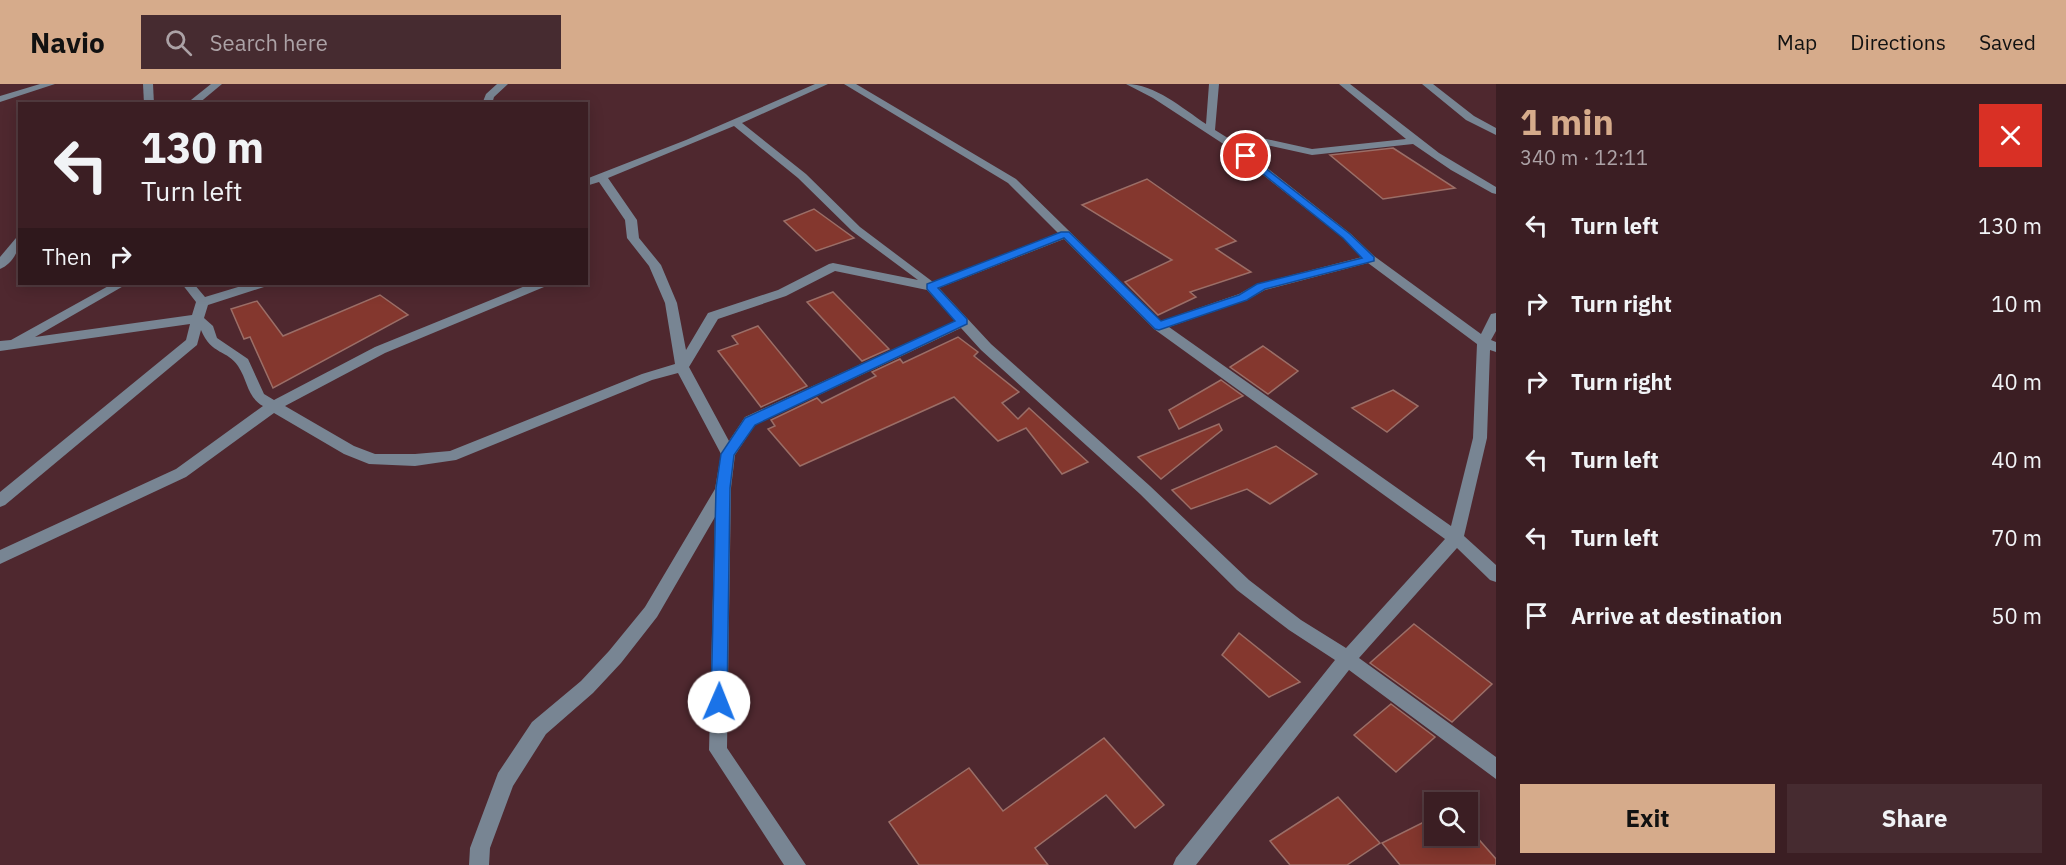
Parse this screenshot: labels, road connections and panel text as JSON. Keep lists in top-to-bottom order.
{
  "page": {
    "header": "Navio",
    "search": "Search here",
    "nav": ["Map", "Directions", "Saved"],
    "heading": ["1 min", "340 m · 12:11"],
    "turn": ["130 m", "Turn left"],
    "list": [
      {
        "name": "Turn left",
        "value": "130 m"
      },
      {
        "name": "Turn right",
        "value": "10 m"
      },
      {
        "name": "Turn right",
        "value": "40 m"
      },
      {
        "name": "Turn left",
        "value": "40 m"
      },
      {
        "name": "Turn left",
        "value": "70 m"
      },
      {
        "name": "Arrive at destination",
        "value": "50 m"
      }
    ],
    "then": "Then",
    "buttons": ["Exit", "Share"]
  }
}
